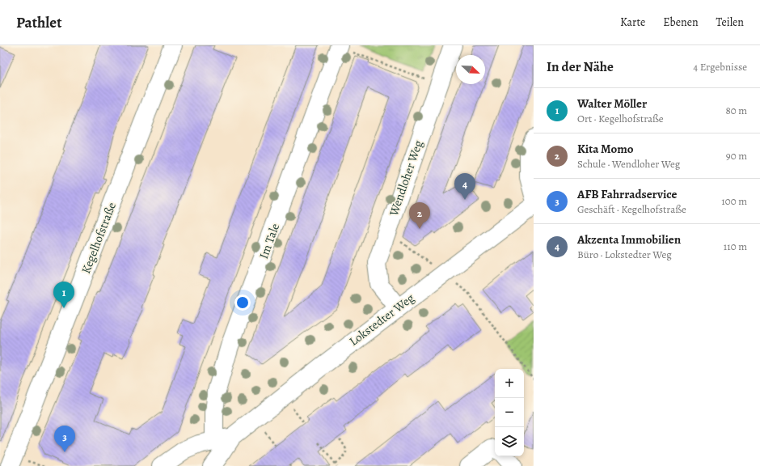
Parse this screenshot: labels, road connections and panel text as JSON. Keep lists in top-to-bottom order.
{
  "streets": {
    "street": [
      "Wendloher Weg",
      "Kegelhofstraße",
      "Im Tale",
      "Lokstedter Weg"
    ]
  },
  "crossings": [
    ["Wendloher Weg", "Lokstedter Weg"],
    ["Im Tale", "Lokstedter Weg"]
  ],
  "north": "bottom right",
  "page": {
    "header": "Pathlet",
    "nav": ["Karte", "Ebenen", "Teilen"],
    "heading": ["In der Nähe", "4 Ergebnisse"],
    "list": [
      {
        "mark": "1",
        "name": "Walter Möller",
        "note": "Ort · Kegelhofstraße",
        "value": "80 m"
      },
      {
        "mark": "2",
        "name": "Kita Momo",
        "note": "Schule · Wendloher Weg",
        "value": "90 m"
      },
      {
        "mark": "3",
        "name": "AFB Fahrradservice",
        "note": "Geschäft · Kegelhofstraße",
        "value": "100 m"
      },
      {
        "mark": "4",
        "name": "Akzenta Immobilien",
        "note": "Büro · Lokstedter Weg",
        "value": "110 m"
      }
    ],
    "pins": [
      "4",
      "2",
      "1",
      "3"
    ],
    "map_buttons": ["+", "−"]
  }
}
